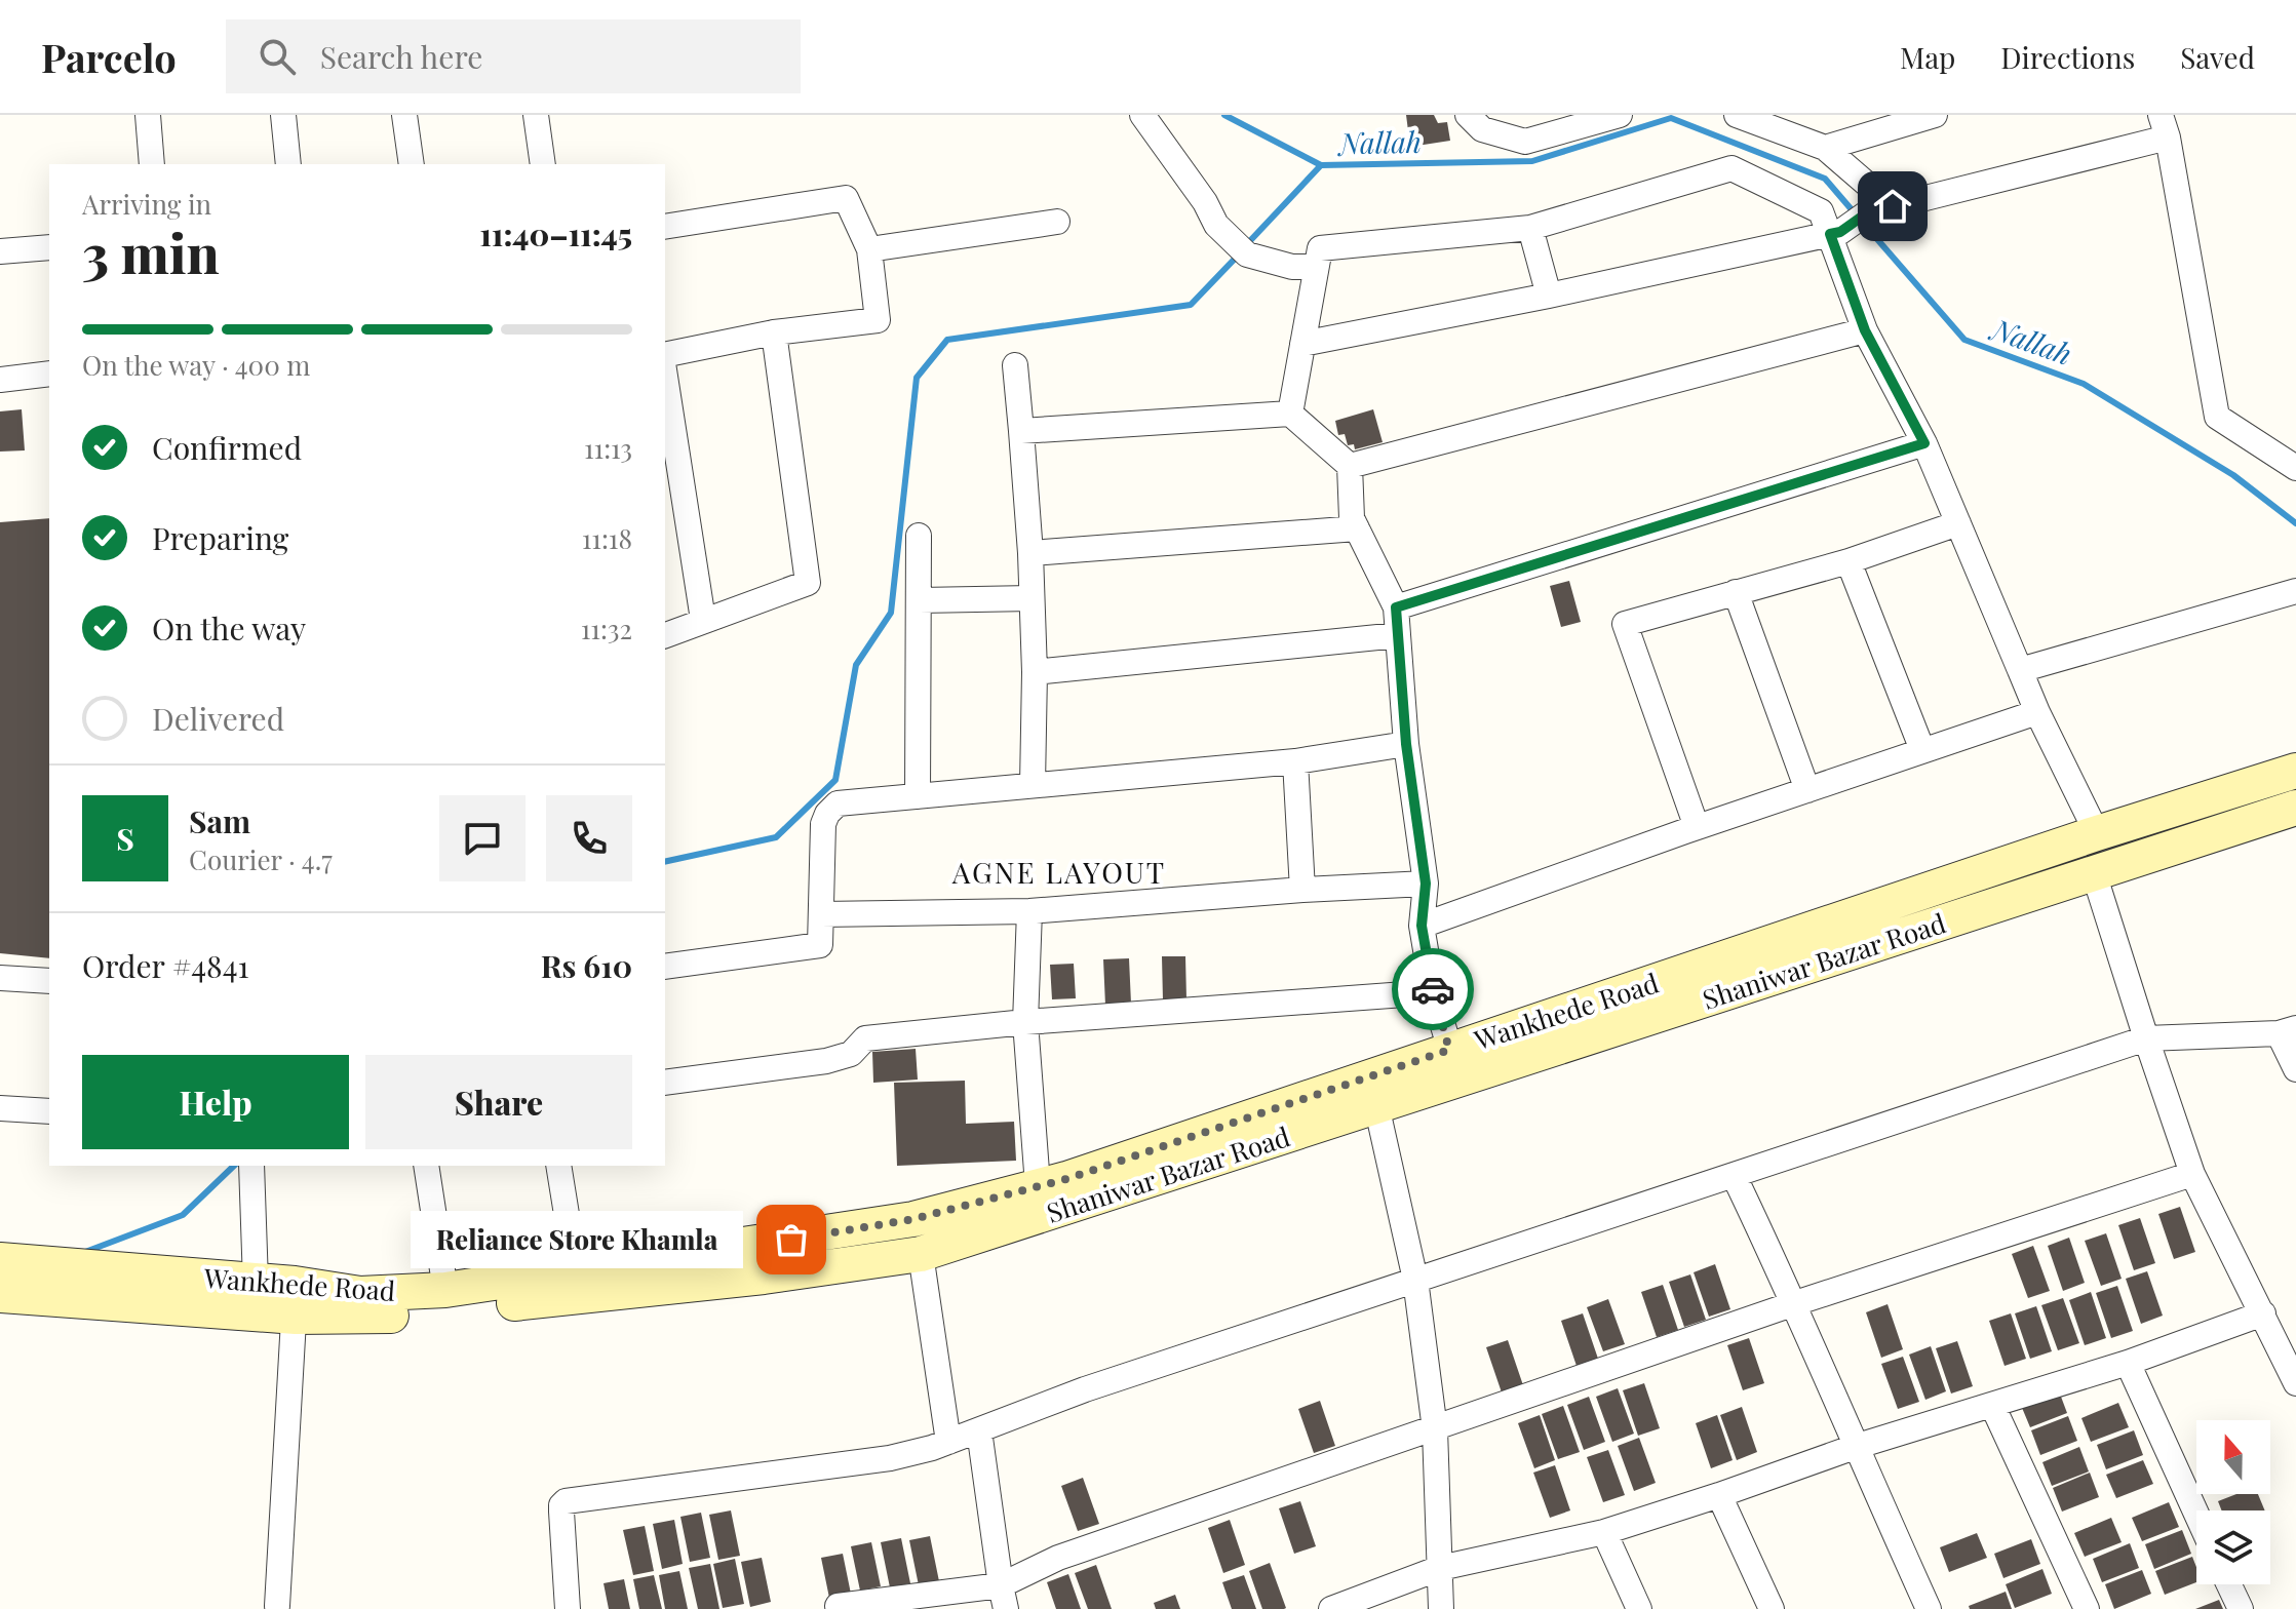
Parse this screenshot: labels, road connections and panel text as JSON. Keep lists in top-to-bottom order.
{
  "streets": {
    "main road": ["Shaniwar Bazar Road", "Wankhede Road"]
  },
  "crossings": [
    ["Shaniwar Bazar Road", "Wankhede Road"]
  ],
  "districts": ["AGNE LAYOUT"],
  "water": ["Nallah"],
  "places": ["Reliance Store Khamla"],
  "north": "top",
  "page": {
    "header": "Parcelo",
    "search": "Search here",
    "nav": ["Map", "Directions", "Saved"],
    "heading": ["3 min", "Arriving in", "11:40–11:45"],
    "panel": [
      "Sam",
      "Courier · 4.7",
      "Order #4841",
      "Rs 610"
    ],
    "bar": "On the way · 400 m",
    "list": [
      ["Confirmed", "11:13"],
      ["Preparing", "11:18"],
      ["On the way", "11:32"],
      "Delivered"
    ],
    "round": "S",
    "buttons": ["Help", "Share"],
    "bubble": "Reliance Store Khamla"
  }
}
